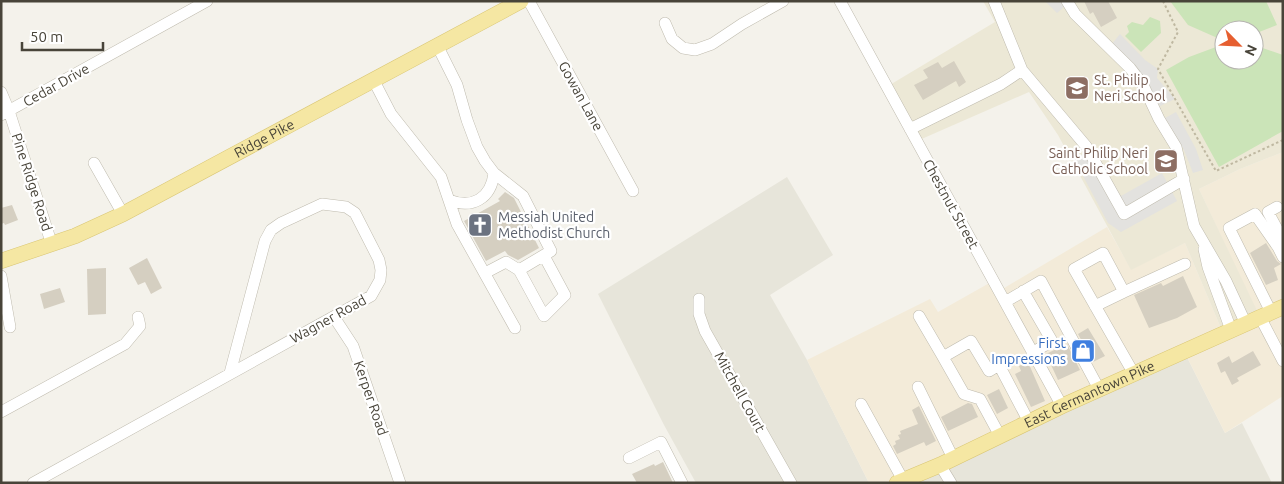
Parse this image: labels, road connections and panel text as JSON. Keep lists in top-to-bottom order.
{
  "streets": {
    "main road": ["Ridge Pike", "East Germantown Pike"],
    "street": [
      "Cedar Drive",
      "Gowan Lane",
      "Pine Ridge Road",
      "Chestnut Street",
      "Wagner Road",
      "Mitchell Court",
      "Kerper Road"
    ]
  },
  "crossings": [
    ["Cedar Drive", "Pine Ridge Road"],
    ["Ridge Pike", "Pine Ridge Road"],
    ["Chestnut Street", "East Germantown Pike"],
    ["Wagner Road", "Kerper Road"]
  ],
  "places": {
    "school or university": ["St. Philip Neri School", "Saint Philip Neri Catholic School"],
    "church": ["Messiah United Methodist Church"],
    "shop": ["First Impressions"]
  },
  "scale_bar": "50 m",
  "north": "bottom right"
}
